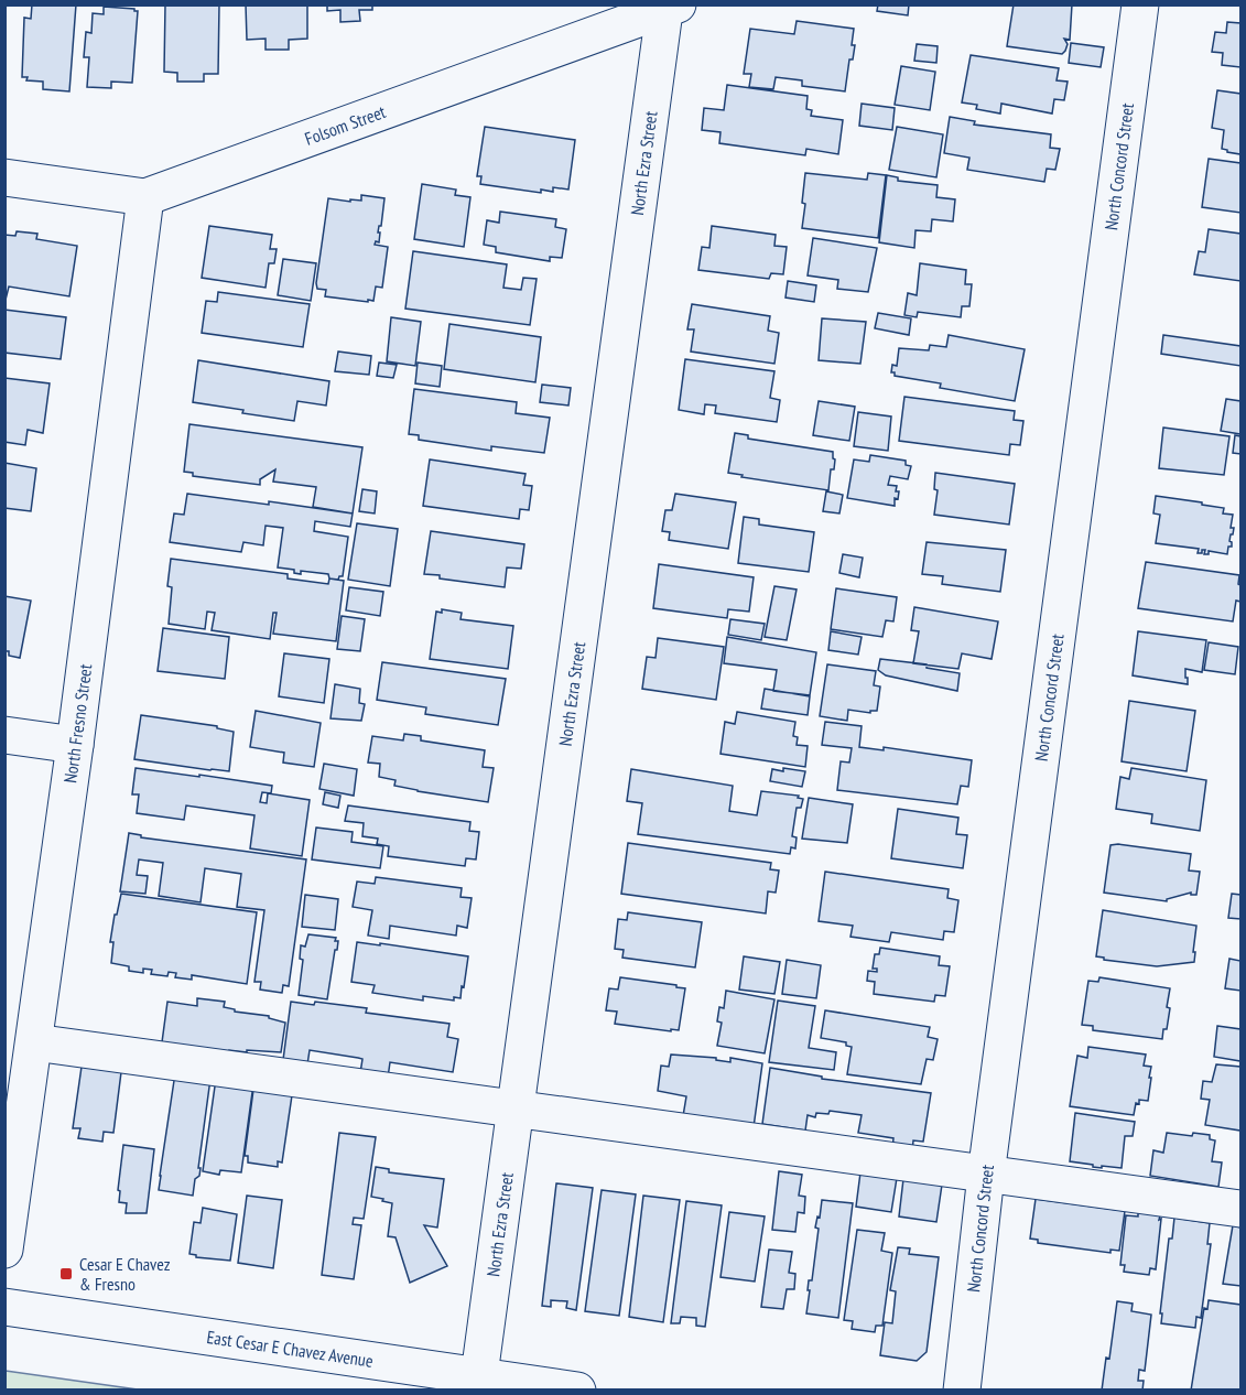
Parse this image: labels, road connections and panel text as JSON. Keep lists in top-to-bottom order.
{
  "streets": {
    "street": [
      "Folsom Street",
      "North Ezra Street",
      "North Concord Street",
      "North Fresno Street",
      "East Cesar E Chavez Avenue"
    ]
  },
  "crossings": [
    ["Folsom Street", "North Ezra Street"],
    ["Folsom Street", "North Fresno Street"],
    ["North Ezra Street", "East Cesar E Chavez Avenue"]
  ],
  "places": {
    "transit": ["Cesar E Chavez & Fresno"]
  }
}
